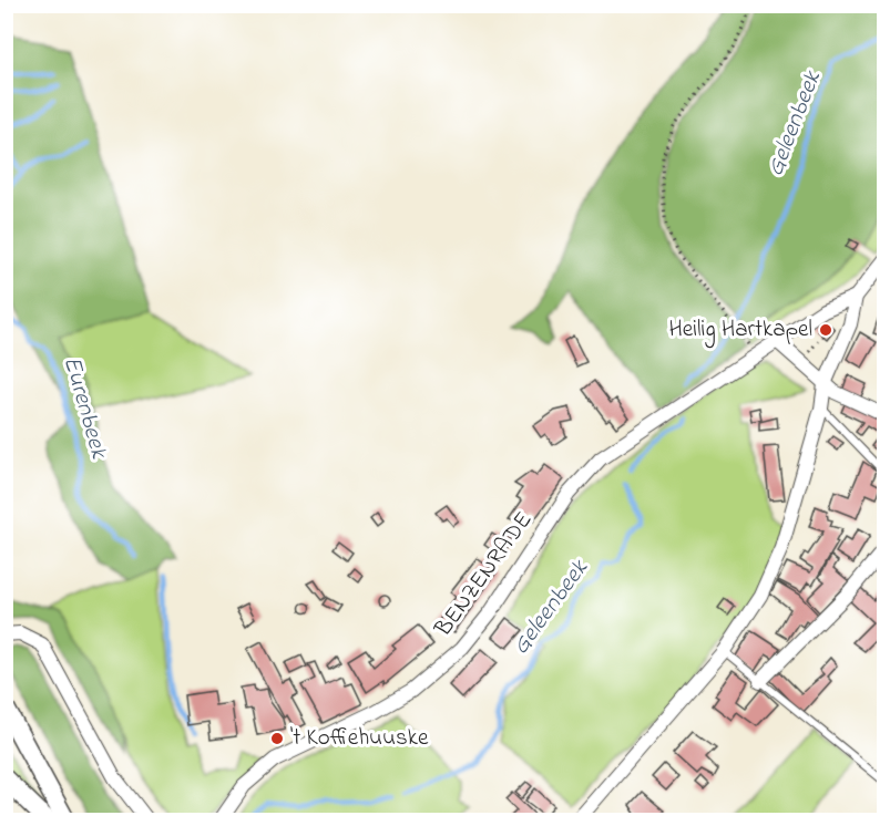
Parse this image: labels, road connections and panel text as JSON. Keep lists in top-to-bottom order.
{
  "streets": {
    "street": ["BENZENRADE"]
  },
  "water": ["Geleenbeek", "Eurenbeek"],
  "places": ["Heilig Hartkapel", "'t Koffiehuuske"]
}
